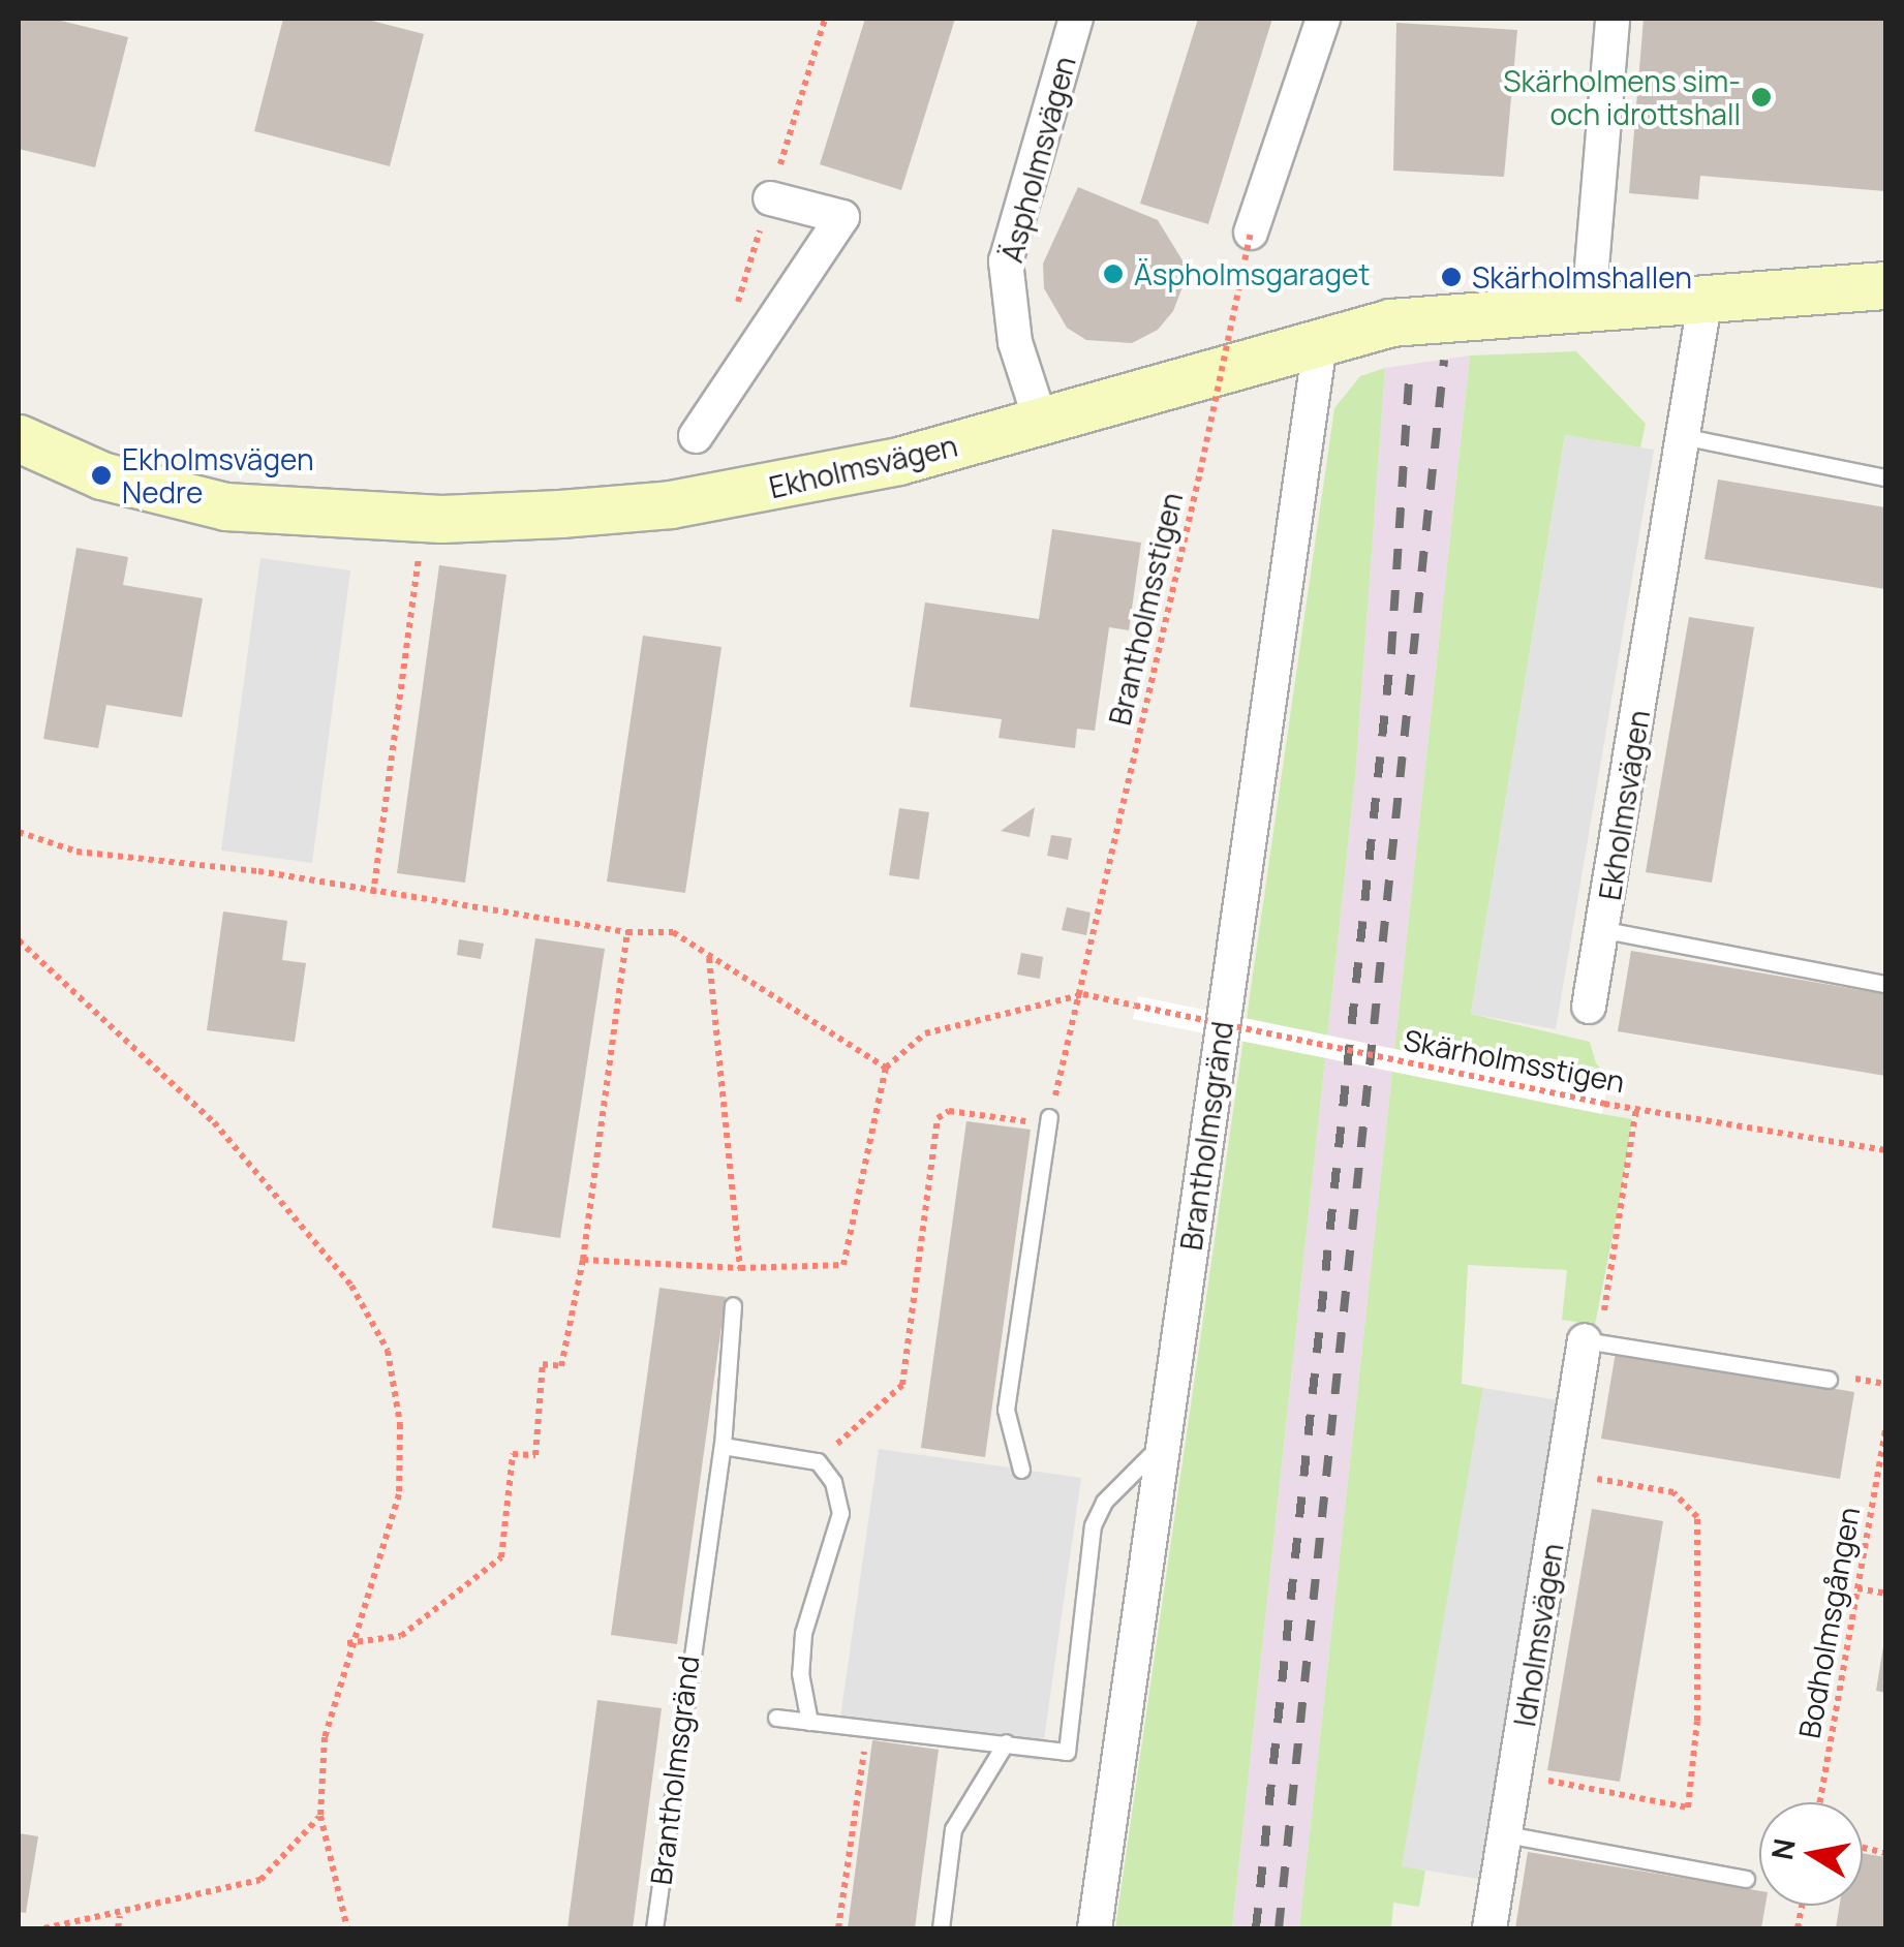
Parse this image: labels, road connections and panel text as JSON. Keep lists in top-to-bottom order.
{
  "streets": {
    "street": [
      "Äspholmsvägen",
      "Ekholmsvägen",
      "Brantholmsgränd",
      "Idholmsvägen"
    ],
    "path": ["Brantholmsstigen", "Skärholmsstigen", "Bodholmsgången"]
  },
  "crossings": [
    ["Äspholmsvägen", "Ekholmsvägen"],
    ["Ekholmsvägen", "Brantholmsgränd"],
    ["Brantholmsstigen", "Skärholmsstigen"]
  ],
  "places": [
    "Skärholmens sim- och idrottshall",
    "Äspholmsgaraget",
    "Skärholmshallen",
    "Ekholmsvägen Nedre"
  ],
  "north": "left"
}
